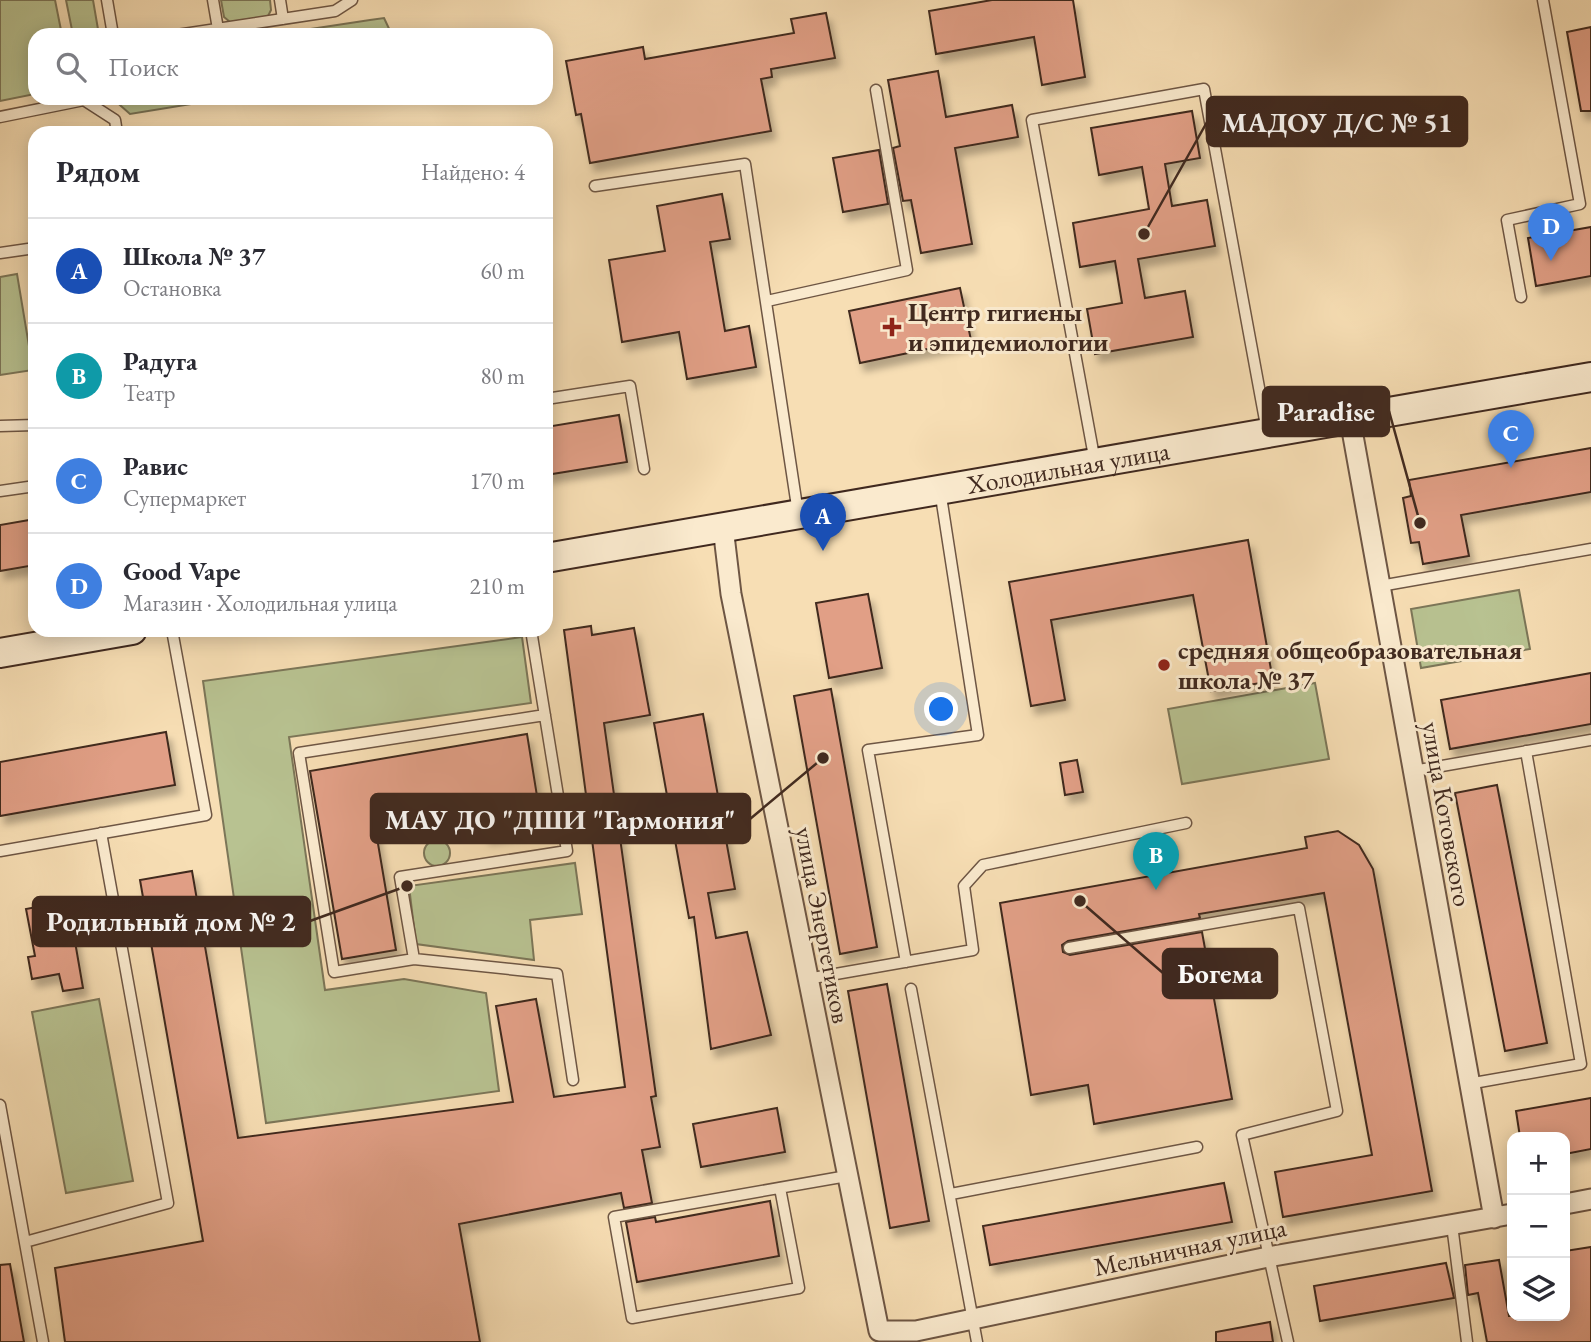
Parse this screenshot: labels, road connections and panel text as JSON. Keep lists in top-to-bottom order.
{
  "streets": {
    "street": [
      "Холодильная улица",
      "улица Котовского",
      "улица Энергетиков",
      "Мельничная улица"
    ]
  },
  "crossings": [
    ["Холодильная улица", "улица Котовского"],
    ["Холодильная улица", "улица Энергетиков"],
    ["улица Котовского", "Мельничная улица"],
    ["улица Энергетиков", "Мельничная улица"]
  ],
  "places": {
    "other": [
      "МАДОУ Д/С № 51",
      "Paradise",
      "средняя общеобразовательная школа № 37",
      "МАУ ДО \"ДШИ \"Гармония\"",
      "Родильный дом № 2",
      "Богема"
    ],
    "health": ["Центр гигиены и эпидемиологии"]
  },
  "page": {
    "search": "Поиск",
    "heading": ["Рядом", "Найдено: 4"],
    "pins": [
      "D",
      "C",
      "A",
      "B"
    ],
    "list": [
      {
        "mark": "A",
        "name": "Школа № 37",
        "note": "Остановка",
        "value": "60 m"
      },
      {
        "mark": "B",
        "name": "Радуга",
        "note": "Театр",
        "value": "80 m"
      },
      {
        "mark": "C",
        "name": "Равис",
        "note": "Супермаркет",
        "value": "170 m"
      },
      {
        "mark": "D",
        "name": "Good Vape",
        "note": "Магазин · Холодильная улица",
        "value": "210 m"
      }
    ],
    "map_buttons": ["+", "−"]
  }
}
